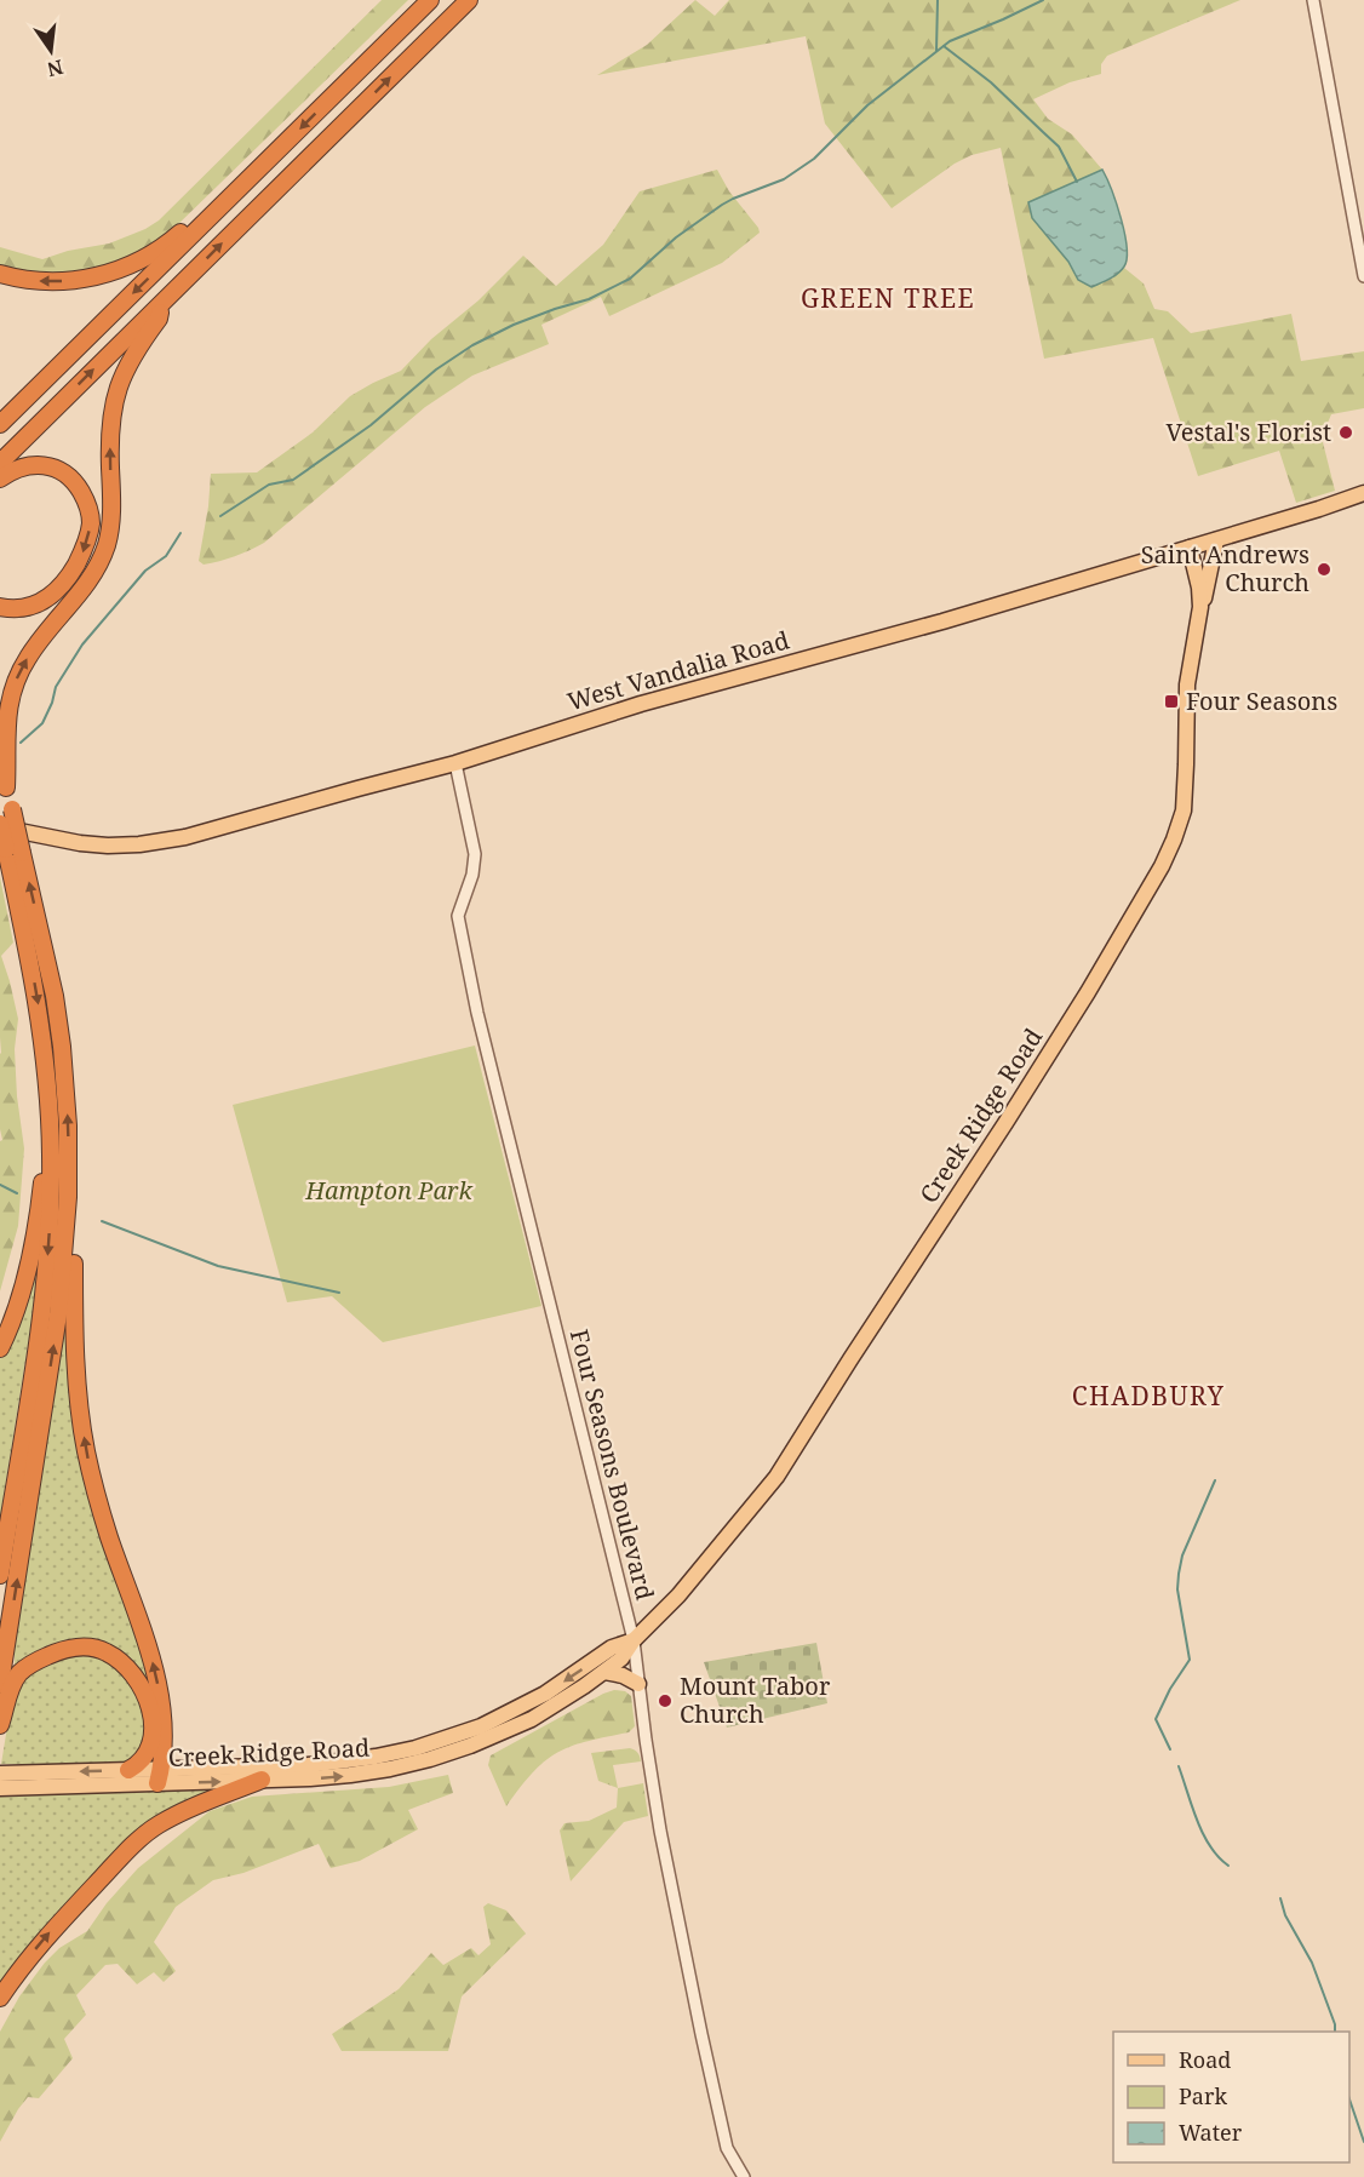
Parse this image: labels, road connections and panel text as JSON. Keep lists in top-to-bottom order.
{
  "streets": {
    "main road": ["West Vandalia Road", "Creek Ridge Road"],
    "street": ["Four Seasons Boulevard"]
  },
  "crossings": [
    ["West Vandalia Road", "Creek Ridge Road"],
    ["West Vandalia Road", "Four Seasons Boulevard"],
    ["Creek Ridge Road", "Four Seasons Boulevard"]
  ],
  "districts": ["GREEN TREE", "CHADBURY"],
  "parks": ["Hampton Park"],
  "places": {
    "other": ["Vestal's Florist", "Saint Andrews Church", "Mount Tabor Church"],
    "transit": ["Four Seasons"]
  },
  "legend": ["Road", "Park", "Water"],
  "north": "bottom"
}
